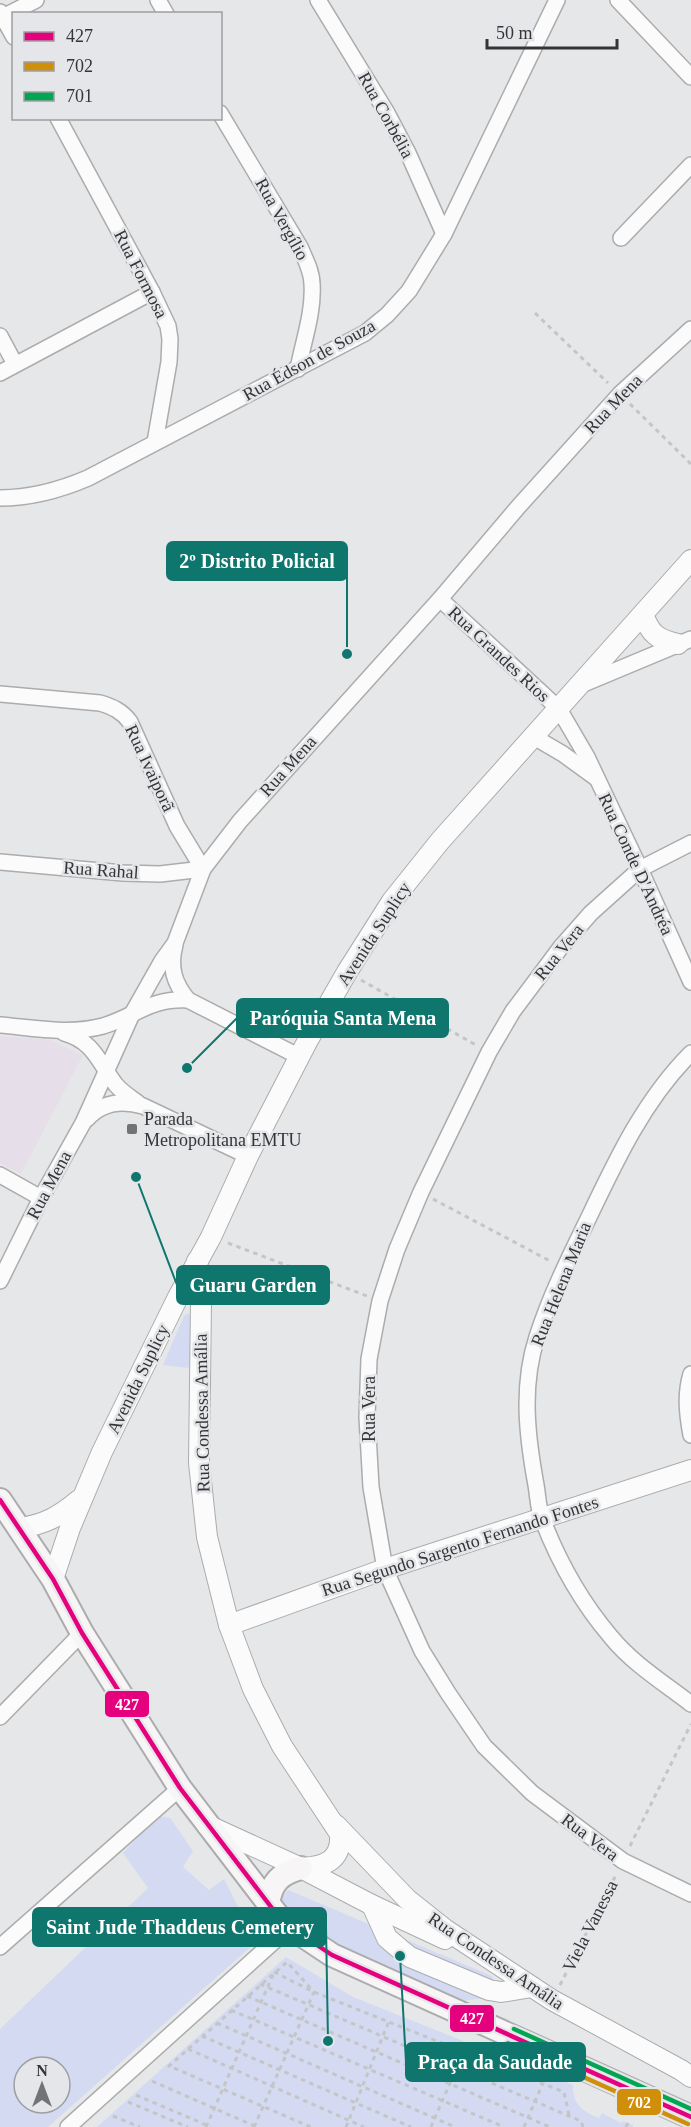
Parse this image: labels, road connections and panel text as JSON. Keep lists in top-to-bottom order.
{
  "streets": {
    "street": [
      "Rua Corbélia",
      "Rua Vergílio",
      "Rua Formosa",
      "Rua Édson de Souza",
      "Rua Mena",
      "Rua Grandes Rios",
      "Rua Ivaiporã",
      "Rua Conde D'Andréa",
      "Rua Rahal",
      "Avenida Suplicy",
      "Rua Vera",
      "Rua Helena Maria",
      "Rua Condessa Amália",
      "Rua Segundo Sargento Fernando Fontes"
    ],
    "path": ["Viela Vanessa"]
  },
  "crossings": [
    ["Rua Corbélia", "Rua Édson de Souza"],
    ["Rua Vergílio", "Rua Édson de Souza"],
    ["Rua Formosa", "Rua Édson de Souza"],
    ["Rua Mena", "Rua Grandes Rios"],
    ["Rua Mena", "Rua Ivaiporã"],
    ["Rua Mena", "Rua Rahal"],
    ["Rua Grandes Rios", "Rua Conde D'Andréa"],
    ["Rua Grandes Rios", "Avenida Suplicy"],
    ["Rua Ivaiporã", "Rua Rahal"],
    ["Rua Conde D'Andréa", "Avenida Suplicy"],
    ["Rua Conde D'Andréa", "Rua Vera"],
    ["Avenida Suplicy", "Rua Condessa Amália"],
    ["Rua Vera", "Rua Segundo Sargento Fernando Fontes"],
    ["Rua Vera", "Viela Vanessa"],
    ["Rua Helena Maria", "Rua Segundo Sargento Fernando Fontes"],
    ["Rua Condessa Amália", "Rua Segundo Sargento Fernando Fontes"],
    ["Rua Condessa Amália", "Viela Vanessa"]
  ],
  "places": {
    "other": [
      "2º Distrito Policial",
      "Paróquia Santa Mena",
      "Guaru Garden",
      "Praça da Saudade",
      "Saint Jude Thaddeus Cemetery"
    ],
    "transit": ["Parada Metropolitana EMTU"]
  },
  "lines": ["transit line 427", "transit line 701", "transit line 702"],
  "legend": ["427", "702", "701"],
  "scale_bar": "50 m",
  "north": "top"
}
